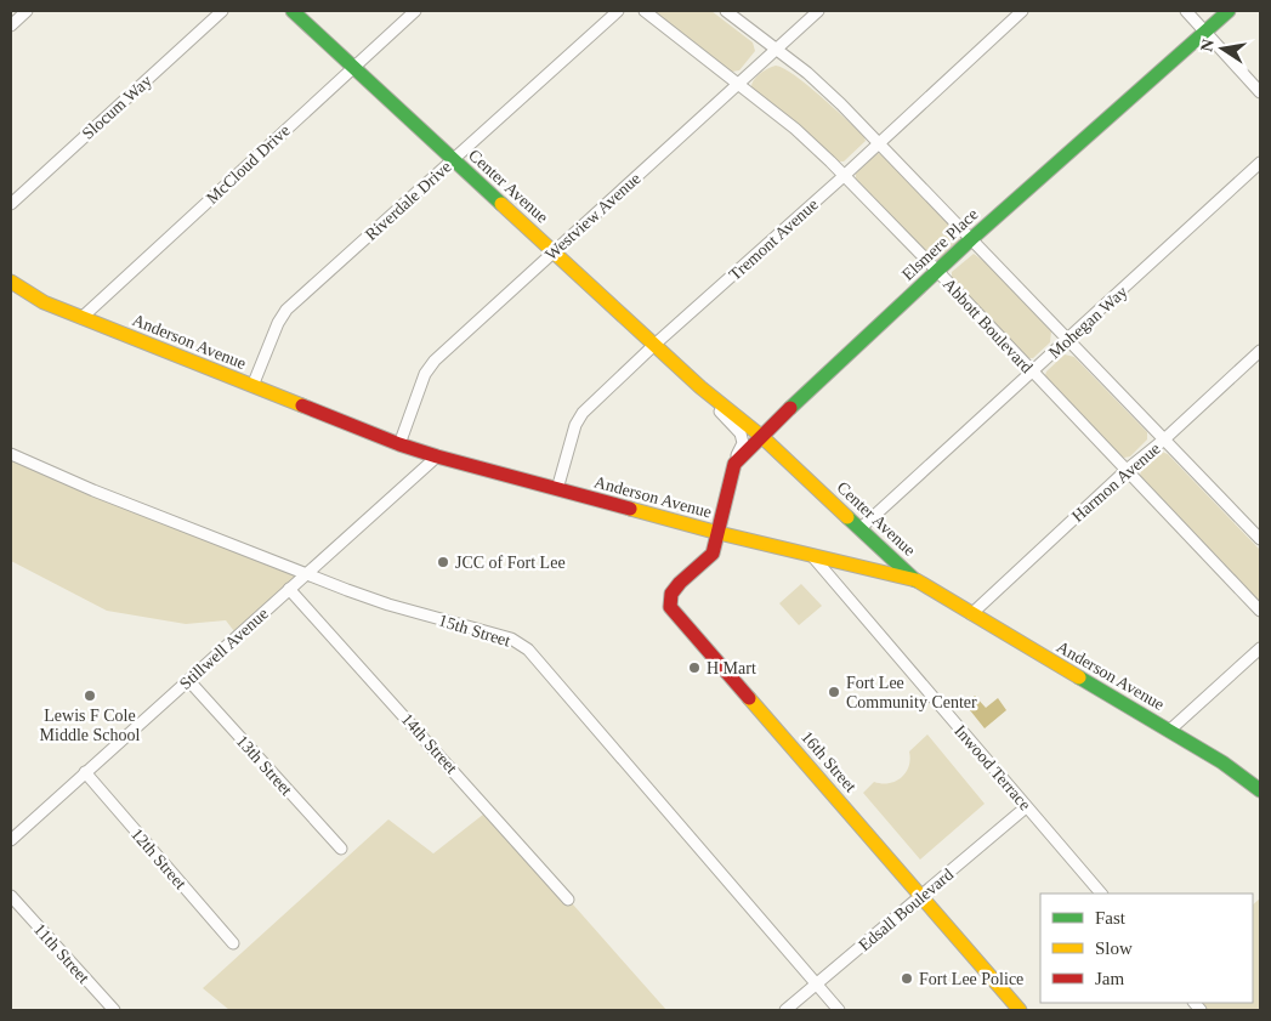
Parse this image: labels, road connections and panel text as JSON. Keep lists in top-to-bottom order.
{
  "streets": {
    "main road": [
      "Center Avenue",
      "Elsmere Place",
      "Anderson Avenue",
      "16th Street"
    ],
    "street": [
      "Slocum Way",
      "McCloud Drive",
      "Riverdale Drive",
      "Westview Avenue",
      "Tremont Avenue",
      "Mohegan Way",
      "Abbott Boulevard",
      "Harmon Avenue",
      "15th Street",
      "Stillwell Avenue",
      "14th Street",
      "13th Street",
      "Inwood Terrace",
      "12th Street",
      "Edsall Boulevard",
      "11th Street"
    ]
  },
  "crossings": [
    ["McCloud Drive", "Center Avenue"],
    ["McCloud Drive", "Anderson Avenue"],
    ["Center Avenue", "Riverdale Drive"],
    ["Center Avenue", "Westview Avenue"],
    ["Center Avenue", "Tremont Avenue"],
    ["Center Avenue", "Elsmere Place"],
    ["Center Avenue", "Mohegan Way"],
    ["Center Avenue", "Anderson Avenue"],
    ["Riverdale Drive", "Anderson Avenue"],
    ["Westview Avenue", "Abbott Boulevard"],
    ["Westview Avenue", "Anderson Avenue"],
    ["Tremont Avenue", "Abbott Boulevard"],
    ["Tremont Avenue", "Anderson Avenue"],
    ["Elsmere Place", "Abbott Boulevard"],
    ["Mohegan Way", "Abbott Boulevard"],
    ["Abbott Boulevard", "Harmon Avenue"],
    ["Anderson Avenue", "Harmon Avenue"],
    ["Anderson Avenue", "Stillwell Avenue"],
    ["Anderson Avenue", "16th Street"],
    ["Anderson Avenue", "Inwood Terrace"],
    ["15th Street", "Stillwell Avenue"],
    ["15th Street", "Edsall Boulevard"],
    ["Stillwell Avenue", "14th Street"],
    ["Stillwell Avenue", "13th Street"],
    ["Stillwell Avenue", "12th Street"],
    ["16th Street", "Edsall Boulevard"],
    ["Inwood Terrace", "Edsall Boulevard"]
  ],
  "places": [
    "JCC of Fort Lee",
    "H Mart",
    "Fort Lee Community Center",
    "Lewis F Cole Middle School",
    "Fort Lee Police"
  ],
  "legend": ["Fast", "Slow", "Jam"],
  "north": "left"
}
